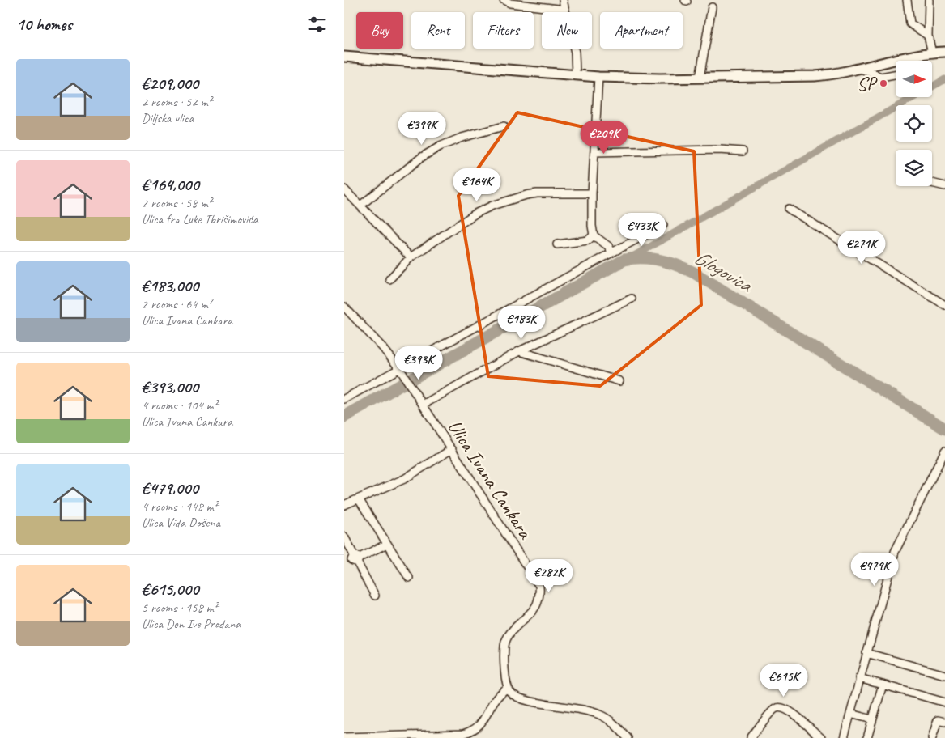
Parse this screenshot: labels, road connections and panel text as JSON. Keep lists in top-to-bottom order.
{
  "streets": {
    "street": ["Ulica Ivana Cankara"]
  },
  "water": ["Glogovica"],
  "places": ["SP"],
  "north": "right",
  "page": {
    "heading": "10 homes",
    "chip": [
      "Buy",
      "Rent",
      "Filters",
      "New",
      "Apartment"
    ],
    "list": [
      {
        "name": "€209,000",
        "note": "2 rooms · 52 m² · Diljska ulica"
      },
      {
        "name": "€164,000",
        "note": "2 rooms · 58 m² · Ulica fra Luke Ibrišimovića"
      },
      {
        "name": "€183,000",
        "note": "2 rooms · 64 m² · Ulica Ivana Cankara"
      },
      {
        "name": "€393,000",
        "note": "4 rooms · 104 m² · Ulica Ivana Cankara"
      },
      {
        "name": "€479,000",
        "note": "4 rooms · 148 m² · Ulica Vida Došena"
      },
      {
        "name": "€615,000",
        "note": "5 rooms · 158 m² · Ulica Don Ive Prodana"
      }
    ],
    "price": [
      "€399K",
      "€209K",
      "€164K",
      "€433K",
      "€271K",
      "€183K",
      "€393K",
      "€479K",
      "€282K",
      "€615K"
    ]
  }
}
